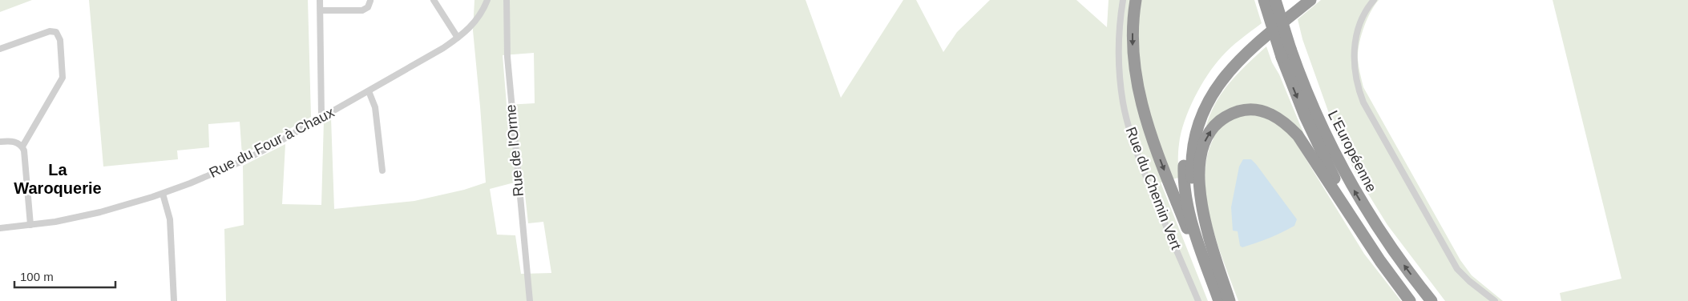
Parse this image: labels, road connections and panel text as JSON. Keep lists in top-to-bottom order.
{
  "streets": {
    "highway": ["L'Européenne"],
    "street": ["Rue du Four à Chaux", "Rue de l'Orme", "Rue du Chemin Vert"]
  },
  "districts": ["La Waroquerie"],
  "scale_bar": "100 m"
}
